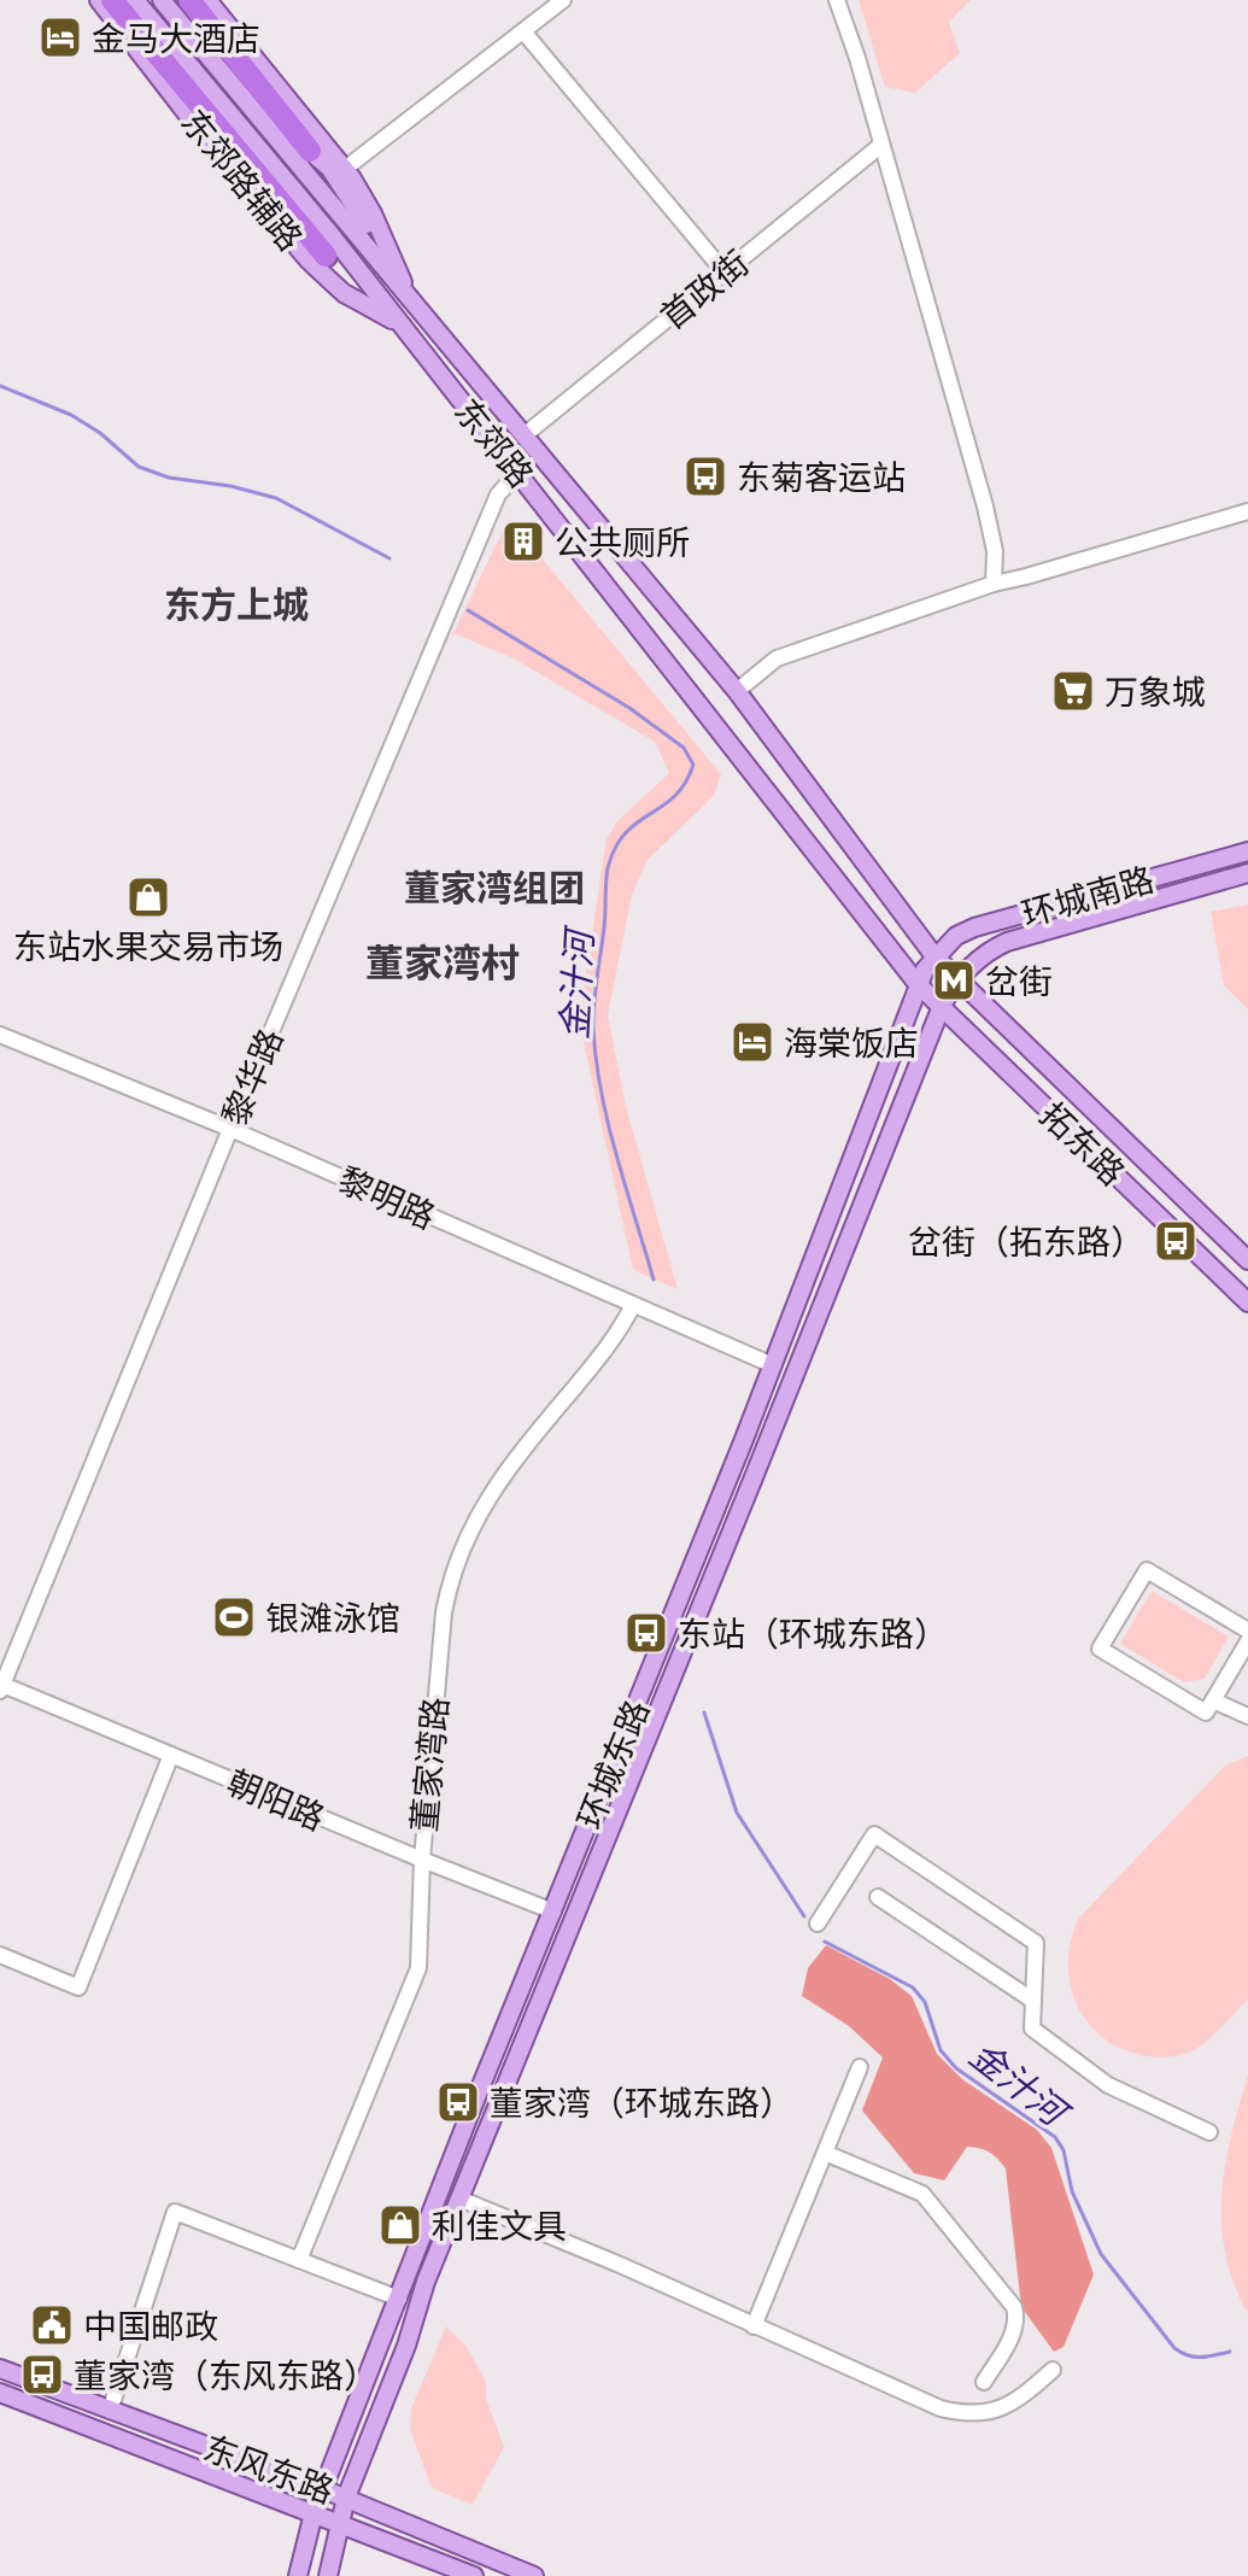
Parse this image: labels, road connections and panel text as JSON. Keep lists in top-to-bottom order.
{
  "streets": {
    "main road": [
      "东郊路辅路",
      "东郊路",
      "环城南路",
      "拓东路",
      "环城东路",
      "东风东路"
    ],
    "street": [
      "首政街",
      "黎华路",
      "黎明路",
      "董家湾路",
      "朝阳路"
    ]
  },
  "crossings": [
    ["东郊路辅路", "东郊路"],
    ["首政街", "东郊路"],
    ["东郊路", "环城南路"],
    ["东郊路", "黎华路"],
    ["东郊路", "拓东路"],
    ["东郊路", "环城东路"],
    ["环城南路", "拓东路"],
    ["环城南路", "环城东路"],
    ["黎华路", "黎明路"],
    ["黎华路", "朝阳路"],
    ["拓东路", "环城东路"],
    ["黎明路", "董家湾路"],
    ["黎明路", "环城东路"],
    ["董家湾路", "朝阳路"],
    ["环城东路", "朝阳路"],
    ["环城东路", "东风东路"]
  ],
  "districts": ["东方上城", "董家湾组团", "董家湾村"],
  "water": ["金汁河"],
  "places": {
    "hotel": ["金马大酒店", "海棠饭店"],
    "bus stop": [
      "东菊客运站",
      "岔街（拓东路）",
      "东站（环城东路）",
      "董家湾（环城东路）",
      "董家湾（东风东路）"
    ],
    "building": ["公共厕所"],
    "supermarket": ["万象城"],
    "shop": ["东站水果交易市场", "利佳文具"],
    "metro station": ["岔街"],
    "sports": ["银滩泳馆"],
    "public building": ["中国邮政"]
  }
}
